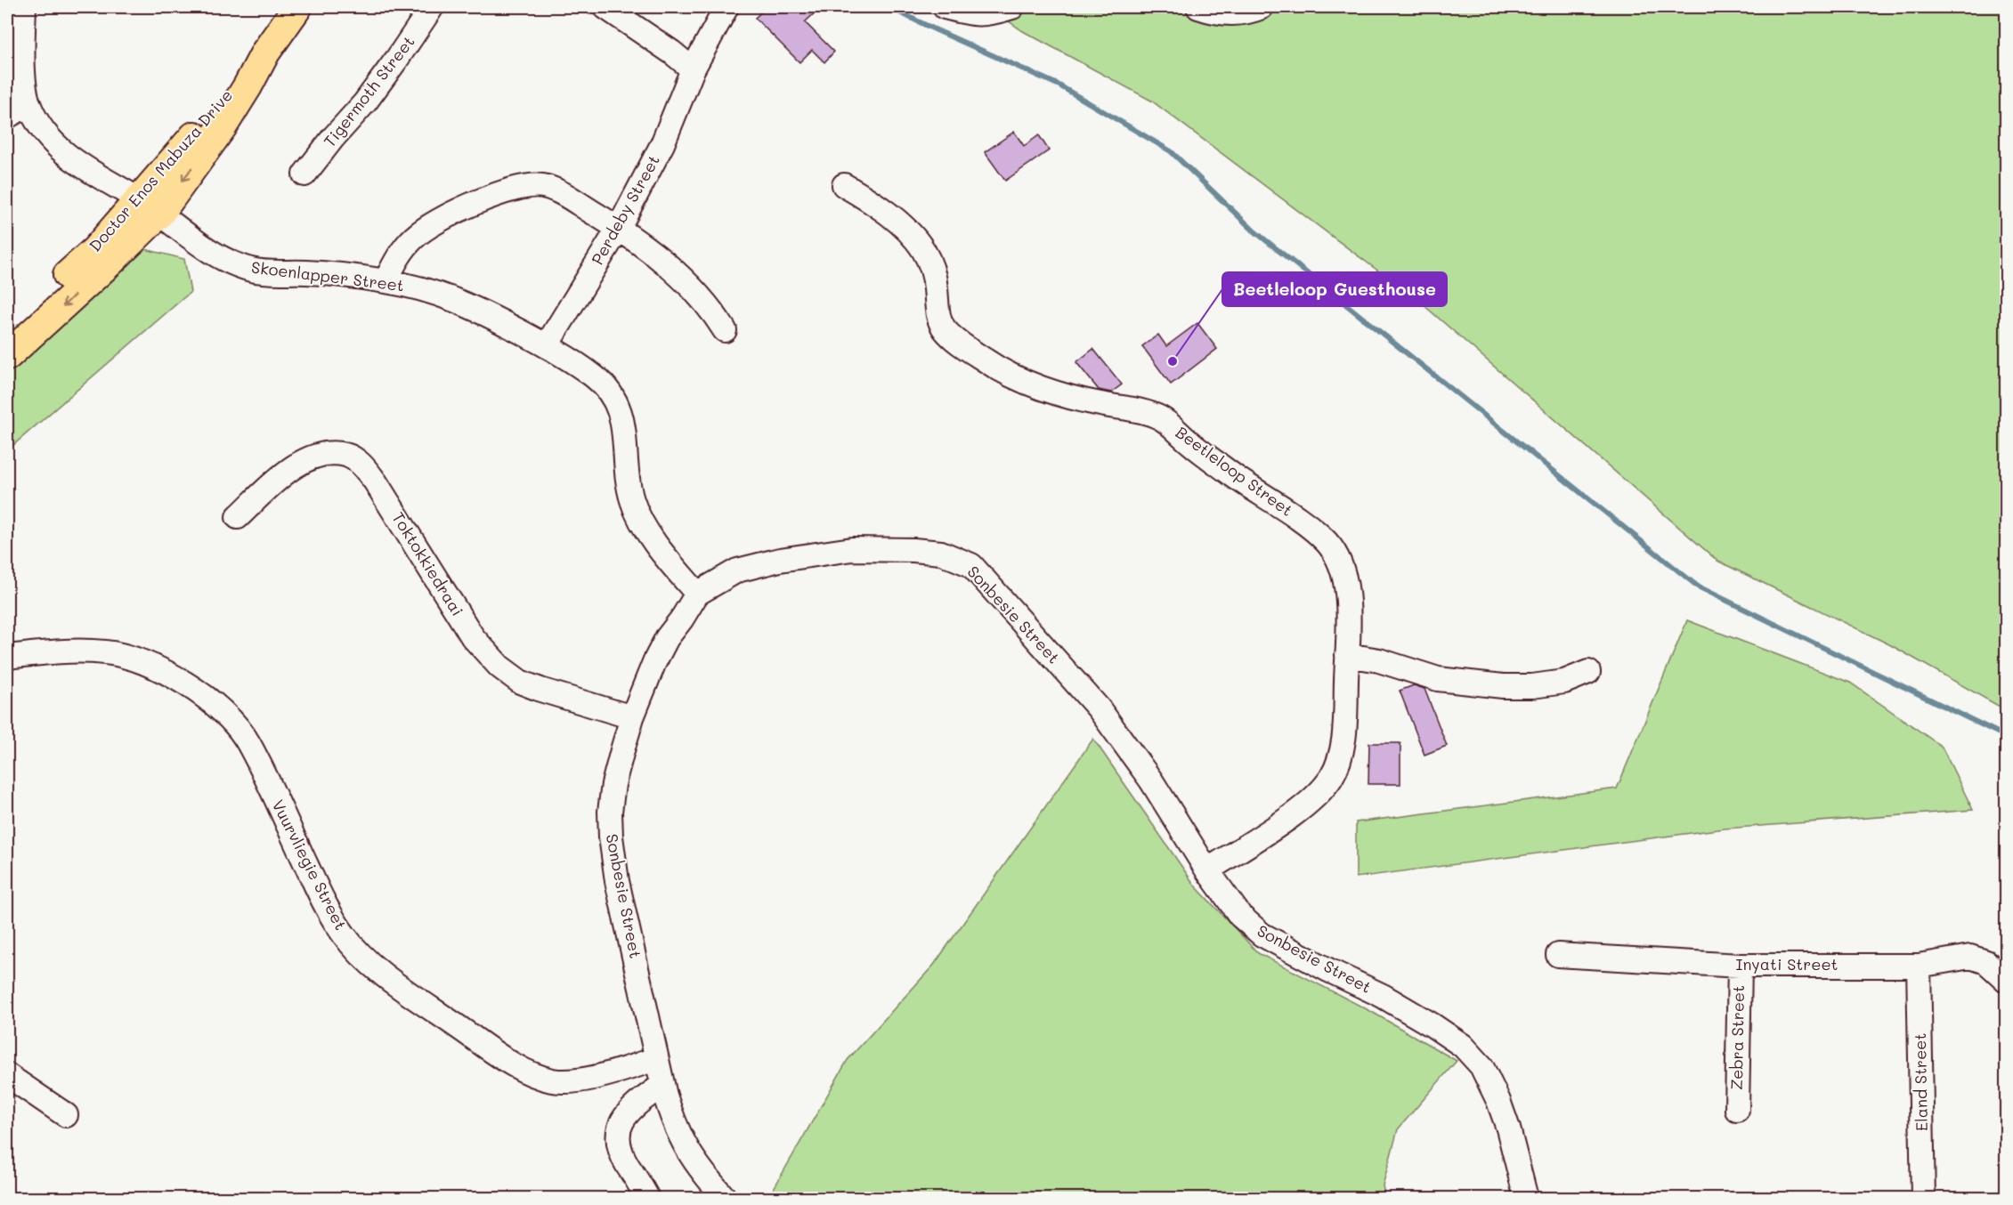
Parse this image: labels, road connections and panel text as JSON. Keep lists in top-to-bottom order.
{
  "streets": {
    "main road": ["Doctor Enos Mabuza Drive"],
    "street": [
      "Tigermoth Street",
      "Perdeby Street",
      "Skoenlapper Street",
      "Beetleloop Street",
      "Toktokkiedraai",
      "Sonbesie Street",
      "Vuurvliegie Street",
      "Inyati Street",
      "Zebra Street",
      "Eland Street"
    ]
  },
  "crossings": [
    ["Doctor Enos Mabuza Drive", "Skoenlapper Street"],
    ["Perdeby Street", "Skoenlapper Street"],
    ["Skoenlapper Street", "Sonbesie Street"],
    ["Beetleloop Street", "Sonbesie Street"],
    ["Toktokkiedraai", "Sonbesie Street"],
    ["Sonbesie Street", "Vuurvliegie Street"],
    ["Inyati Street", "Zebra Street"],
    ["Inyati Street", "Eland Street"]
  ],
  "places": ["Beetleloop Guesthouse"]
}
